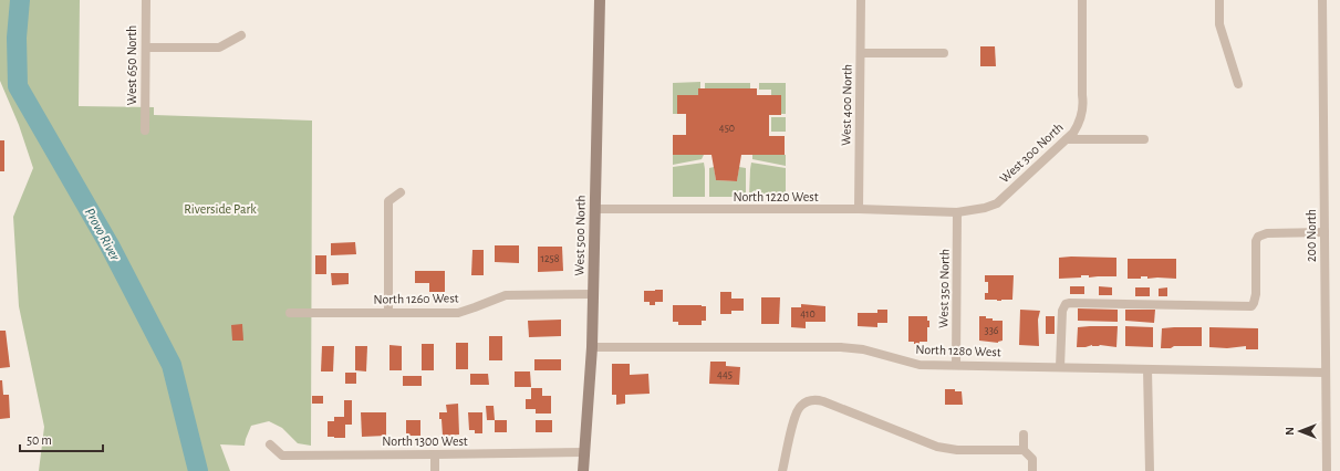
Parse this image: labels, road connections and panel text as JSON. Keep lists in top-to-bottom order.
{
  "streets": {
    "street": [
      "West 650 North",
      "West 400 North",
      "West 300 North",
      "North 1220 West",
      "West 500 North",
      "200 North",
      "West 350 North",
      "North 1260 West",
      "North 1280 West",
      "North 1300 West"
    ]
  },
  "crossings": [
    ["West 400 North", "North 1220 West"],
    ["West 300 North", "North 1220 West"],
    ["West 300 North", "West 350 North"],
    ["North 1220 West", "West 500 North"],
    ["North 1220 West", "West 350 North"],
    ["West 500 North", "North 1260 West"],
    ["West 500 North", "North 1280 West"],
    ["West 500 North", "North 1300 West"],
    ["200 North", "North 1280 West"],
    ["West 350 North", "North 1280 West"]
  ],
  "water": ["Provo River"],
  "parks": ["Riverside Park"],
  "house_numbers": [
    "450",
    "1258",
    "410",
    "336",
    "445"
  ],
  "scale_bar": "50 m",
  "north": "left"
}
